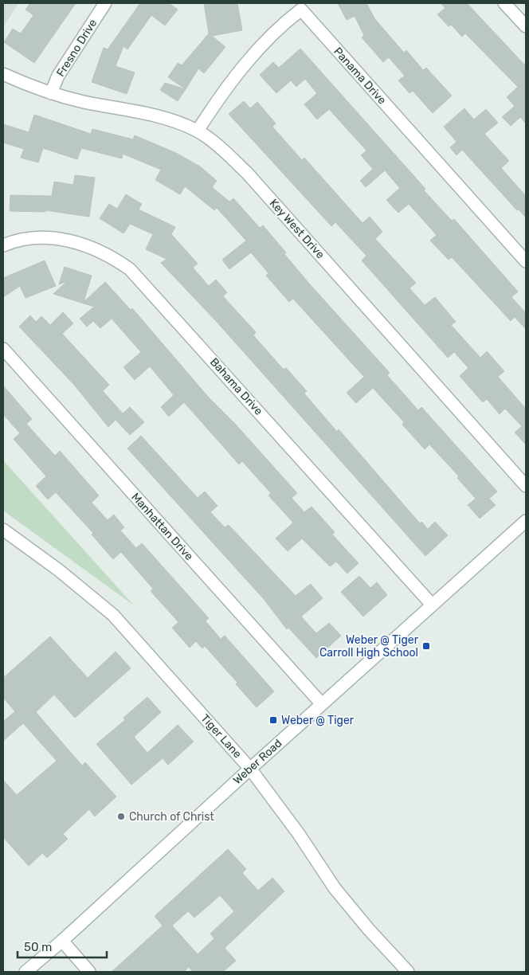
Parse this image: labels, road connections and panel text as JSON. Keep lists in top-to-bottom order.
{
  "streets": {
    "street": [
      "Fresno Drive",
      "Panama Drive",
      "Key West Drive",
      "Bahama Drive",
      "Manhattan Drive",
      "Tiger Lane",
      "Weber Road"
    ]
  },
  "crossings": [
    ["Fresno Drive", "Key West Drive"],
    ["Panama Drive", "Key West Drive"],
    ["Bahama Drive", "Weber Road"],
    ["Manhattan Drive", "Weber Road"],
    ["Tiger Lane", "Weber Road"]
  ],
  "places": {
    "transit": ["Weber @ Tiger Carroll High School", "Weber @ Tiger"],
    "other": ["Church of Christ"]
  },
  "scale_bar": "50 m"
}
